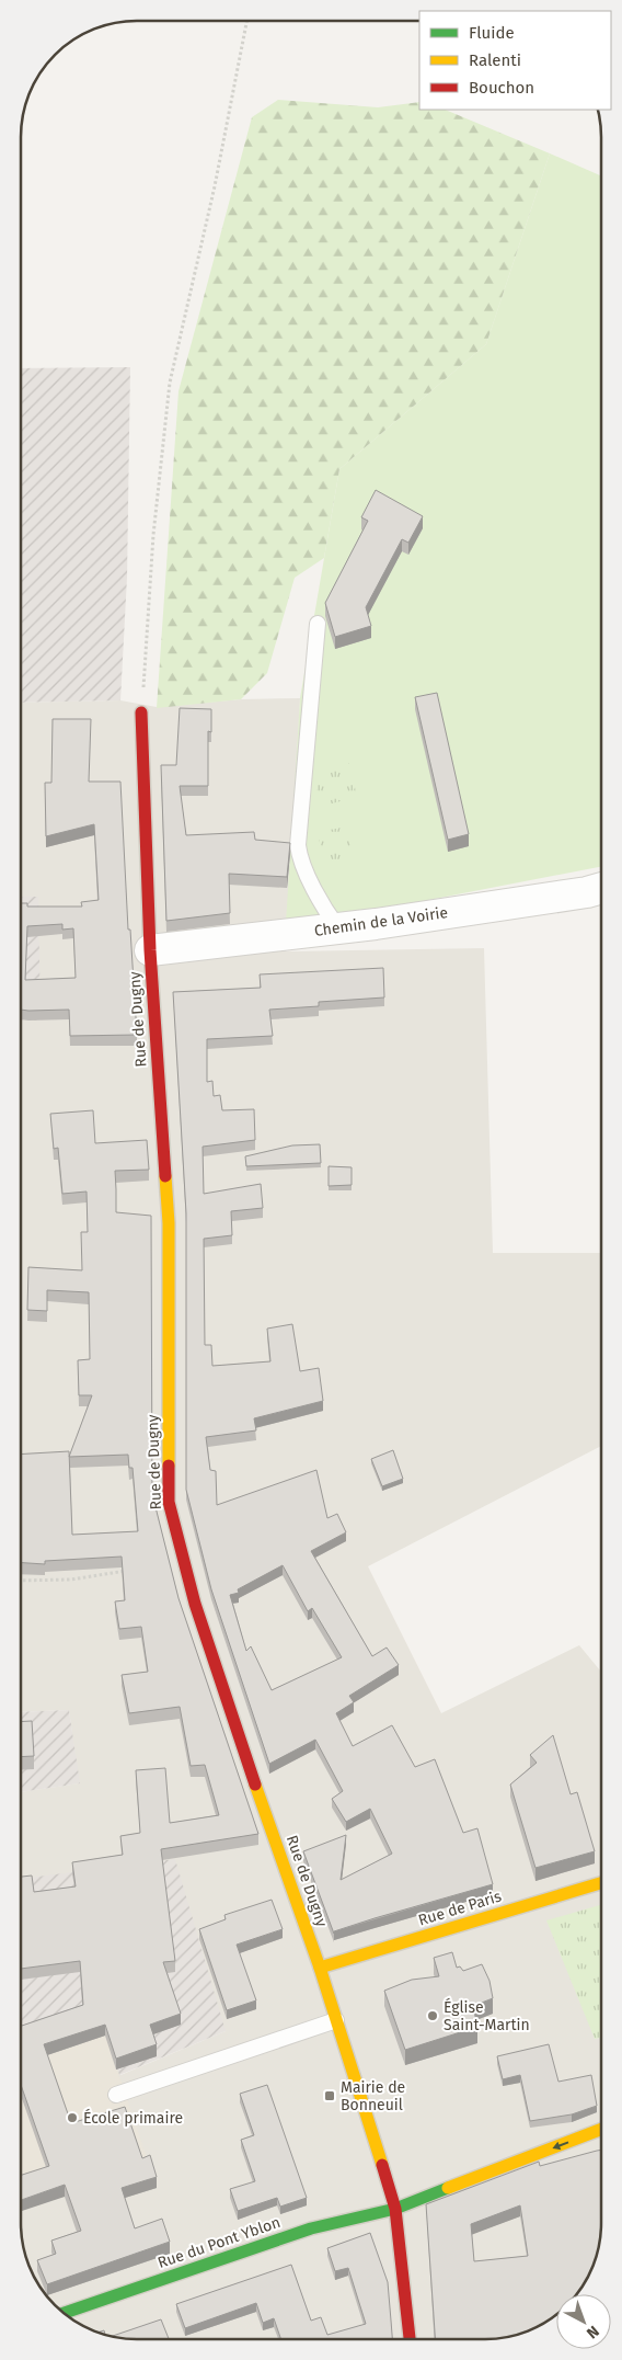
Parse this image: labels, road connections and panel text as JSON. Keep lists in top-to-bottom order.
{
  "streets": {
    "street": [
      "Chemin de la Voirie",
      "Rue de Dugny",
      "Rue de Paris",
      "Rue du Pont Yblon"
    ]
  },
  "crossings": [
    ["Chemin de la Voirie", "Rue de Dugny"],
    ["Rue de Dugny", "Rue de Paris"],
    ["Rue de Dugny", "Rue du Pont Yblon"]
  ],
  "one_way": ["Rue du Pont Yblon"],
  "places": {
    "other": ["Église Saint-Martin", "École primaire"],
    "transit": ["Mairie de Bonneuil"]
  },
  "legend": ["Fluide", "Ralenti", "Bouchon"],
  "north": "bottom right"
}
